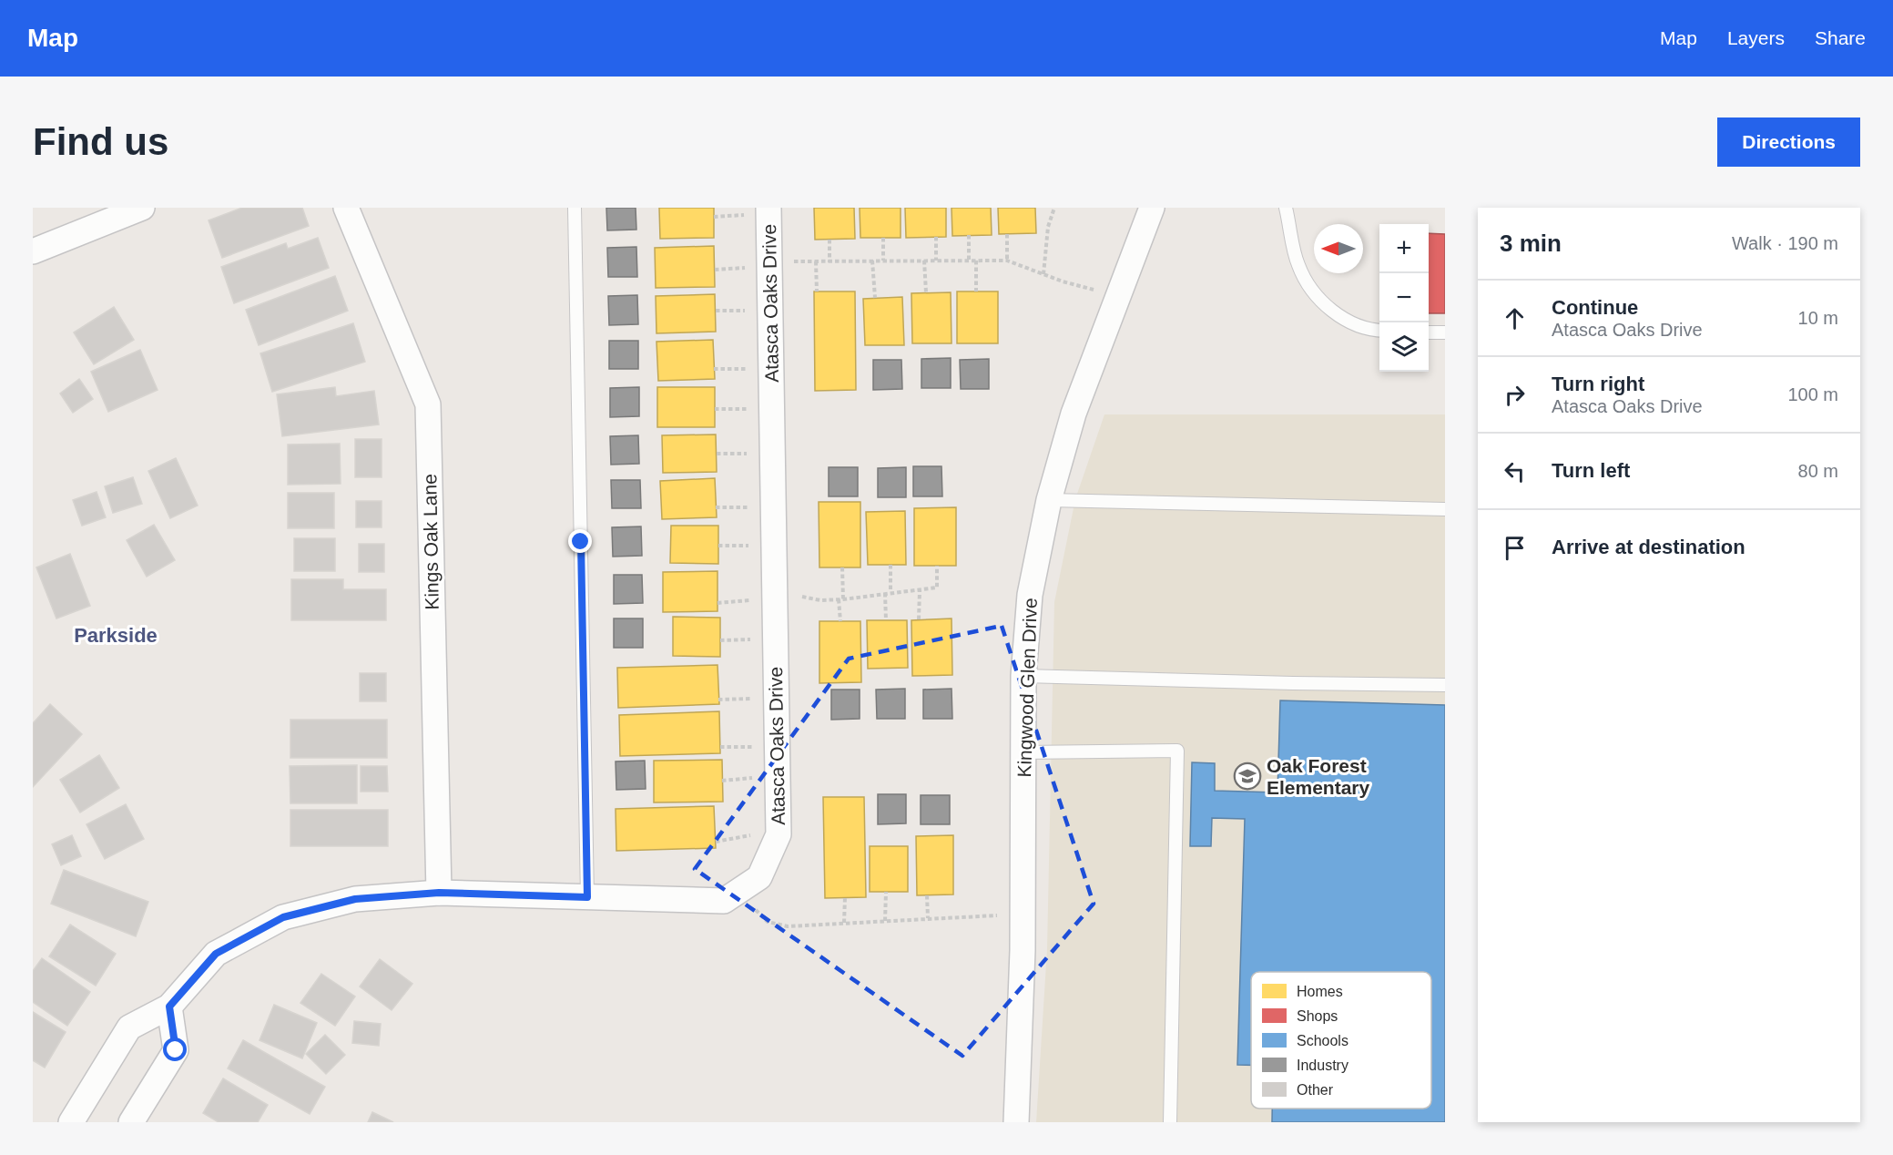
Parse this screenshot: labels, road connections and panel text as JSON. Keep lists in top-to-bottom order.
{
  "streets": {
    "street": ["Atasca Oaks Drive", "Kings Oak Lane", "Kingwood Glen Drive"]
  },
  "crossings": [
    ["Atasca Oaks Drive", "Kings Oak Lane"]
  ],
  "districts": ["Parkside"],
  "places": {
    "school or university": ["Oak Forest Elementary"]
  },
  "legend": [
    "Homes",
    "Shops",
    "Schools",
    "Industry",
    "Other"
  ],
  "north": "left",
  "page": {
    "header": "Map",
    "nav": ["Map", "Layers", "Share"],
    "buttons": "Directions",
    "title": "Find us",
    "heading": ["3 min", "Walk · 190 m"],
    "map_buttons": ["+", "−"],
    "list": [
      ["Continue", "Atasca Oaks Drive", "10 m"],
      ["Turn right", "Atasca Oaks Drive", "100 m"],
      ["Turn left", "80 m"],
      "Arrive at destination"
    ]
  }
}
